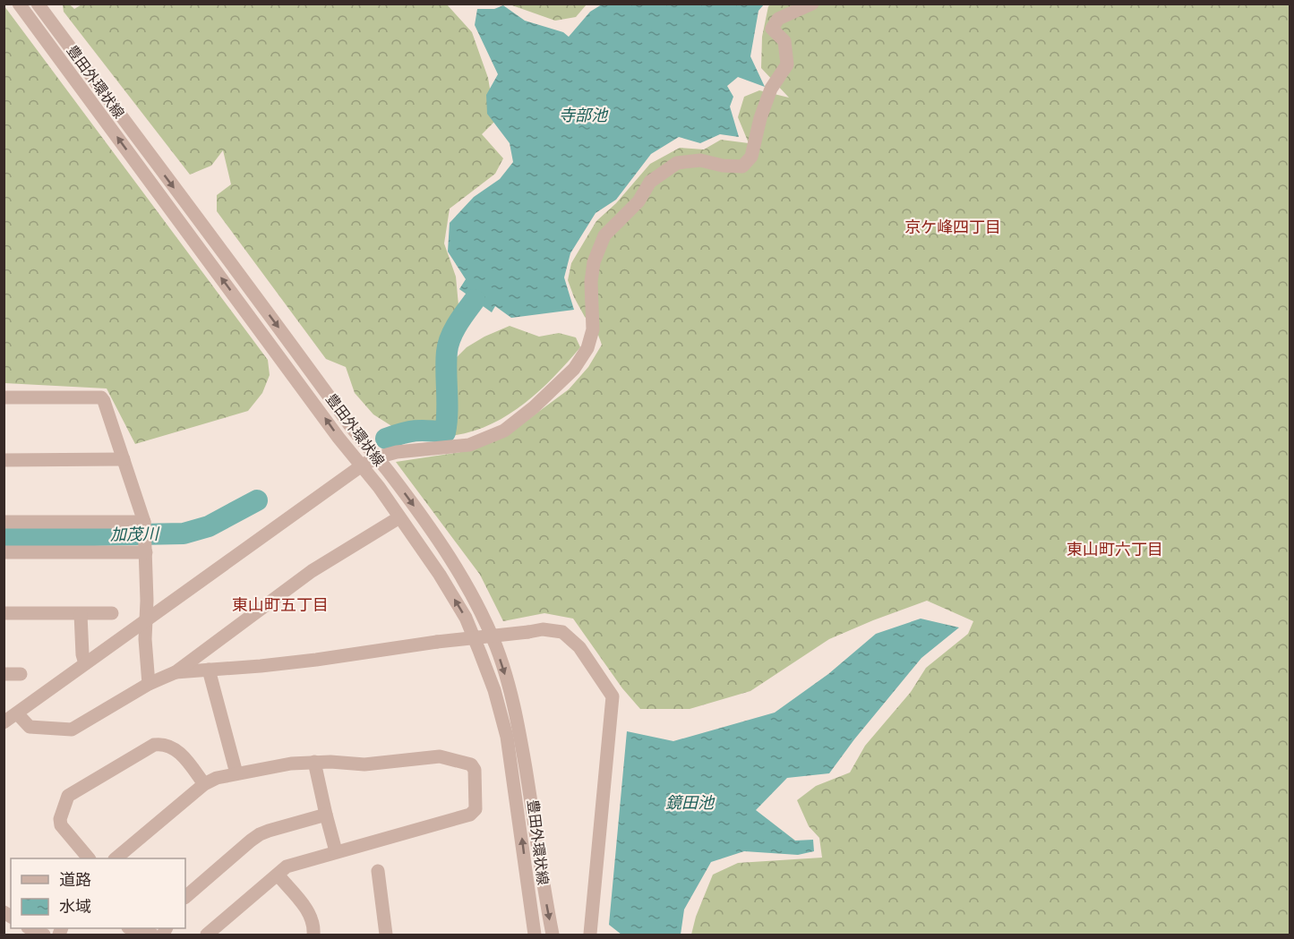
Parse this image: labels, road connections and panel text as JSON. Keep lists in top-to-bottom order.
{
  "streets": {
    "street": ["豊田外環状線"]
  },
  "districts": ["京ケ峰四丁目", "東山町六丁目", "東山町五丁目"],
  "water": ["寺部池", "加茂川", "鏡田池"],
  "legend": ["道路", "水域"]
}
